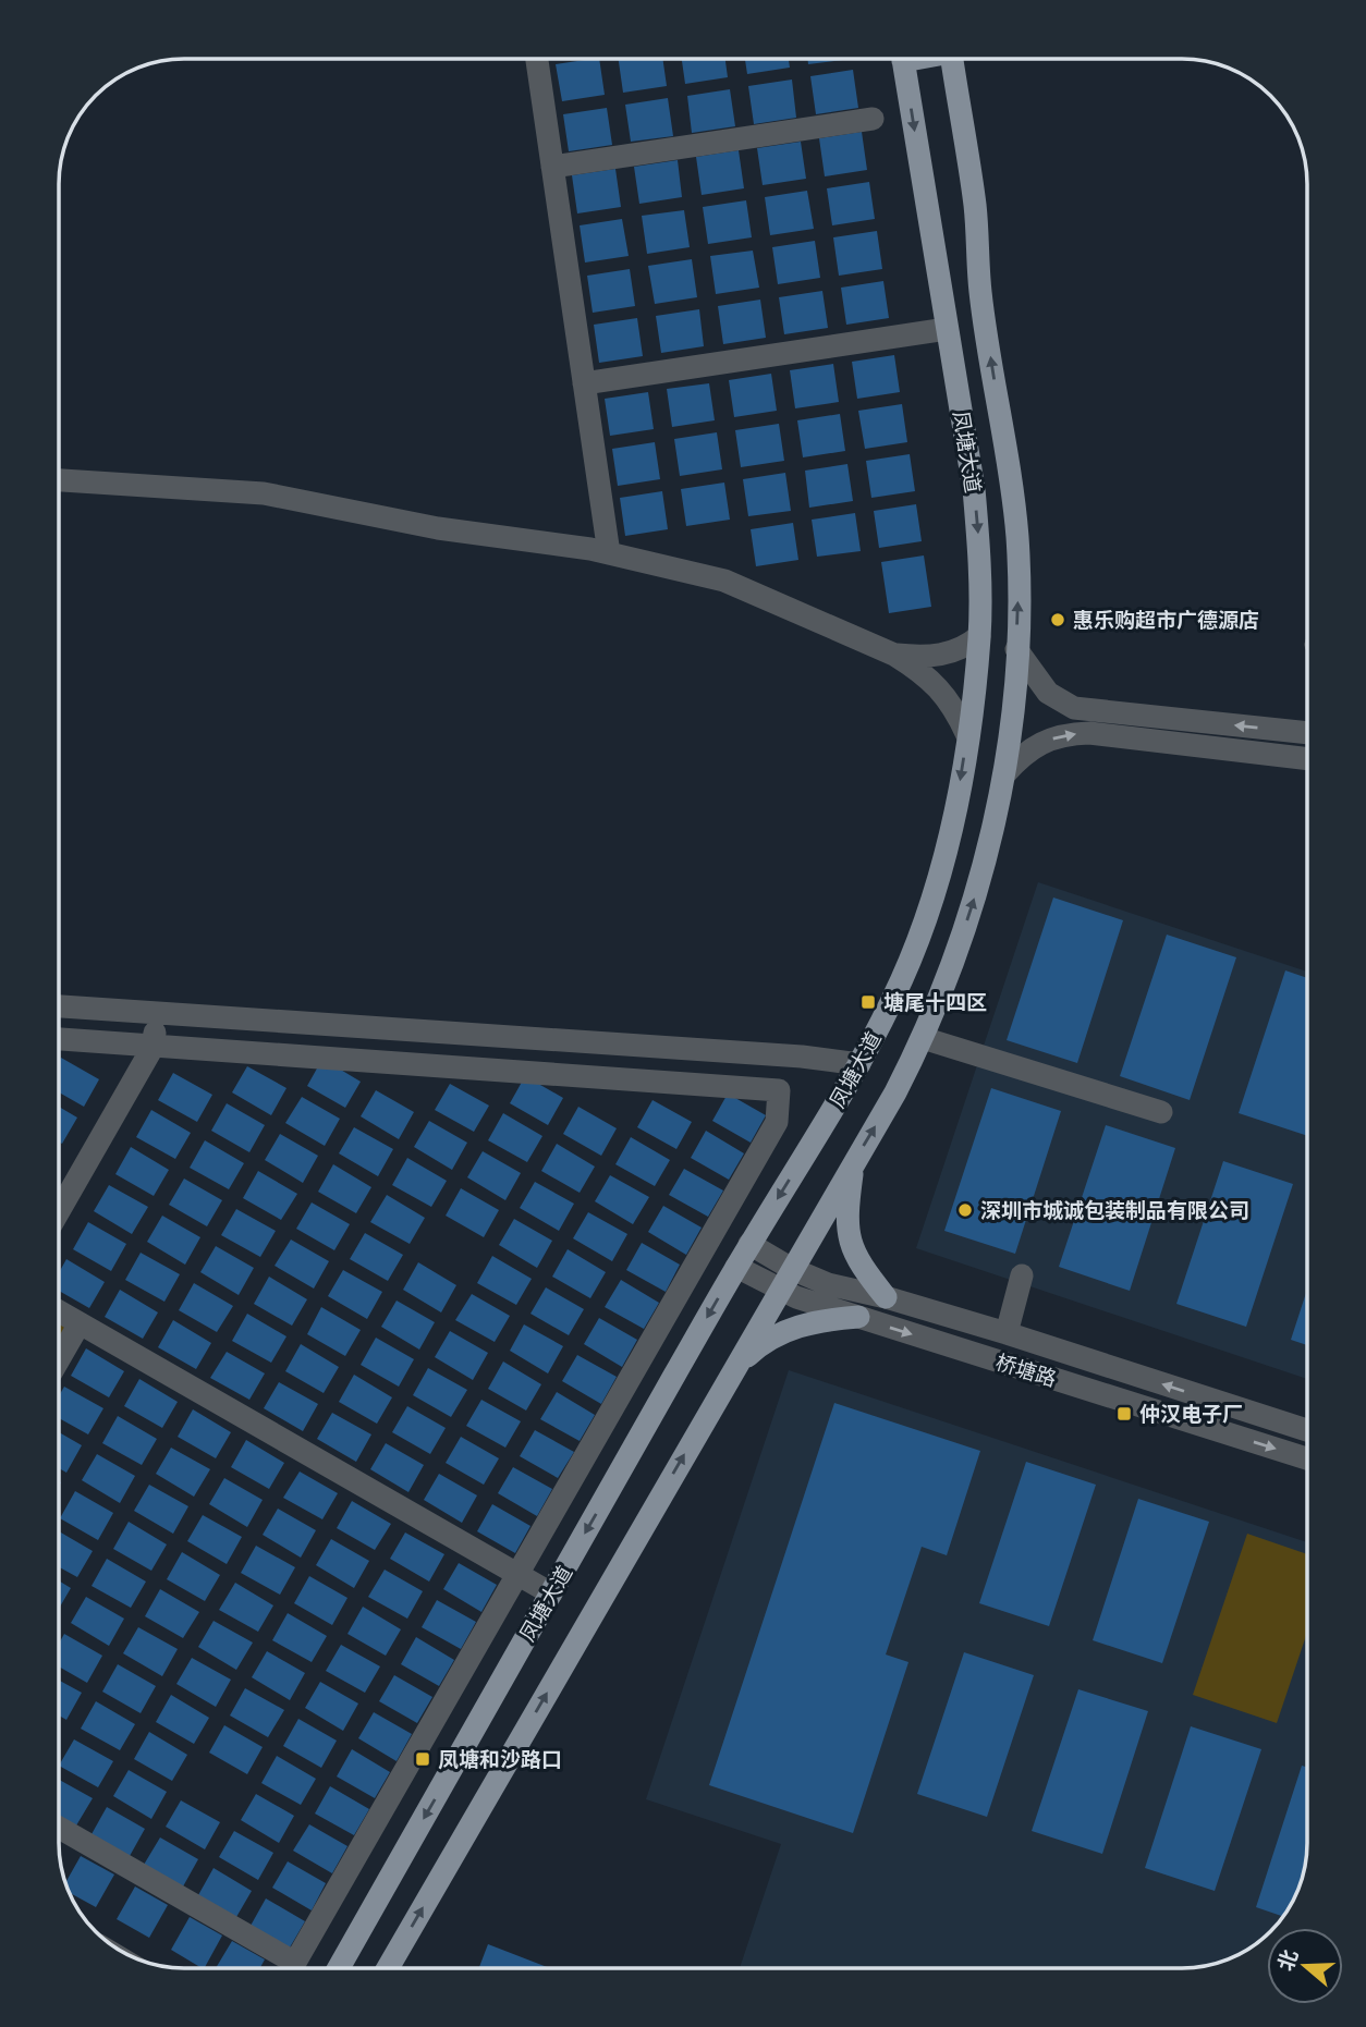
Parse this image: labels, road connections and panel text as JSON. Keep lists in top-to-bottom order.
{
  "streets": {
    "main road": ["凤塘大道"],
    "street": ["桥塘路"]
  },
  "crossings": [
    ["凤塘大道", "桥塘路"]
  ],
  "places": {
    "other": ["惠乐购超市广德源店", "深圳市城诚包装制品有限公司"],
    "transit": ["塘尾十四区", "仲汉电子厂", "凤塘和沙路口"]
  },
  "north": "left"
}
